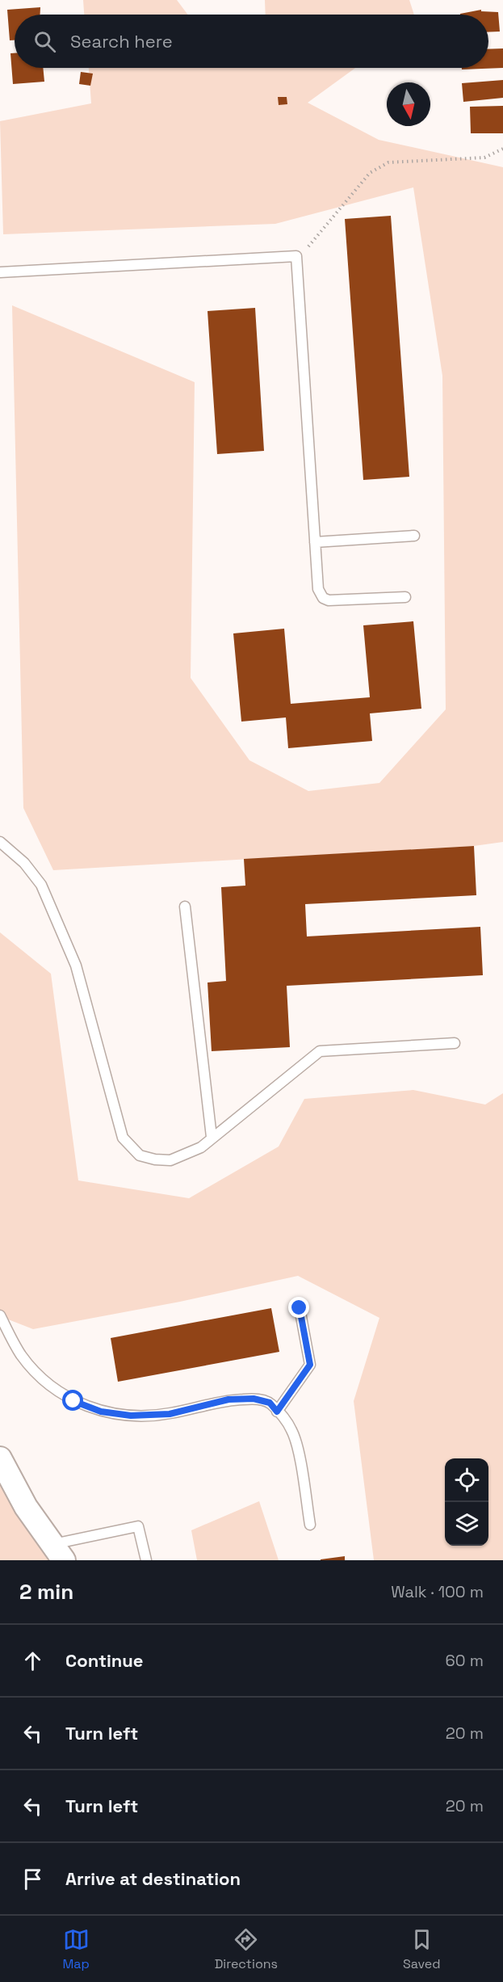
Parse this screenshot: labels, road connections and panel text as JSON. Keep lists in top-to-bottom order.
{
  "north": "bottom",
  "page": {
    "search": "Search here",
    "heading": ["2 min", "Walk · 100 m"],
    "list": [
      ["Continue", "60 m"],
      ["Turn left", "20 m"],
      ["Turn left", "20 m"],
      "Arrive at destination"
    ],
    "nav": ["Map", "Directions", "Saved"]
  }
}
